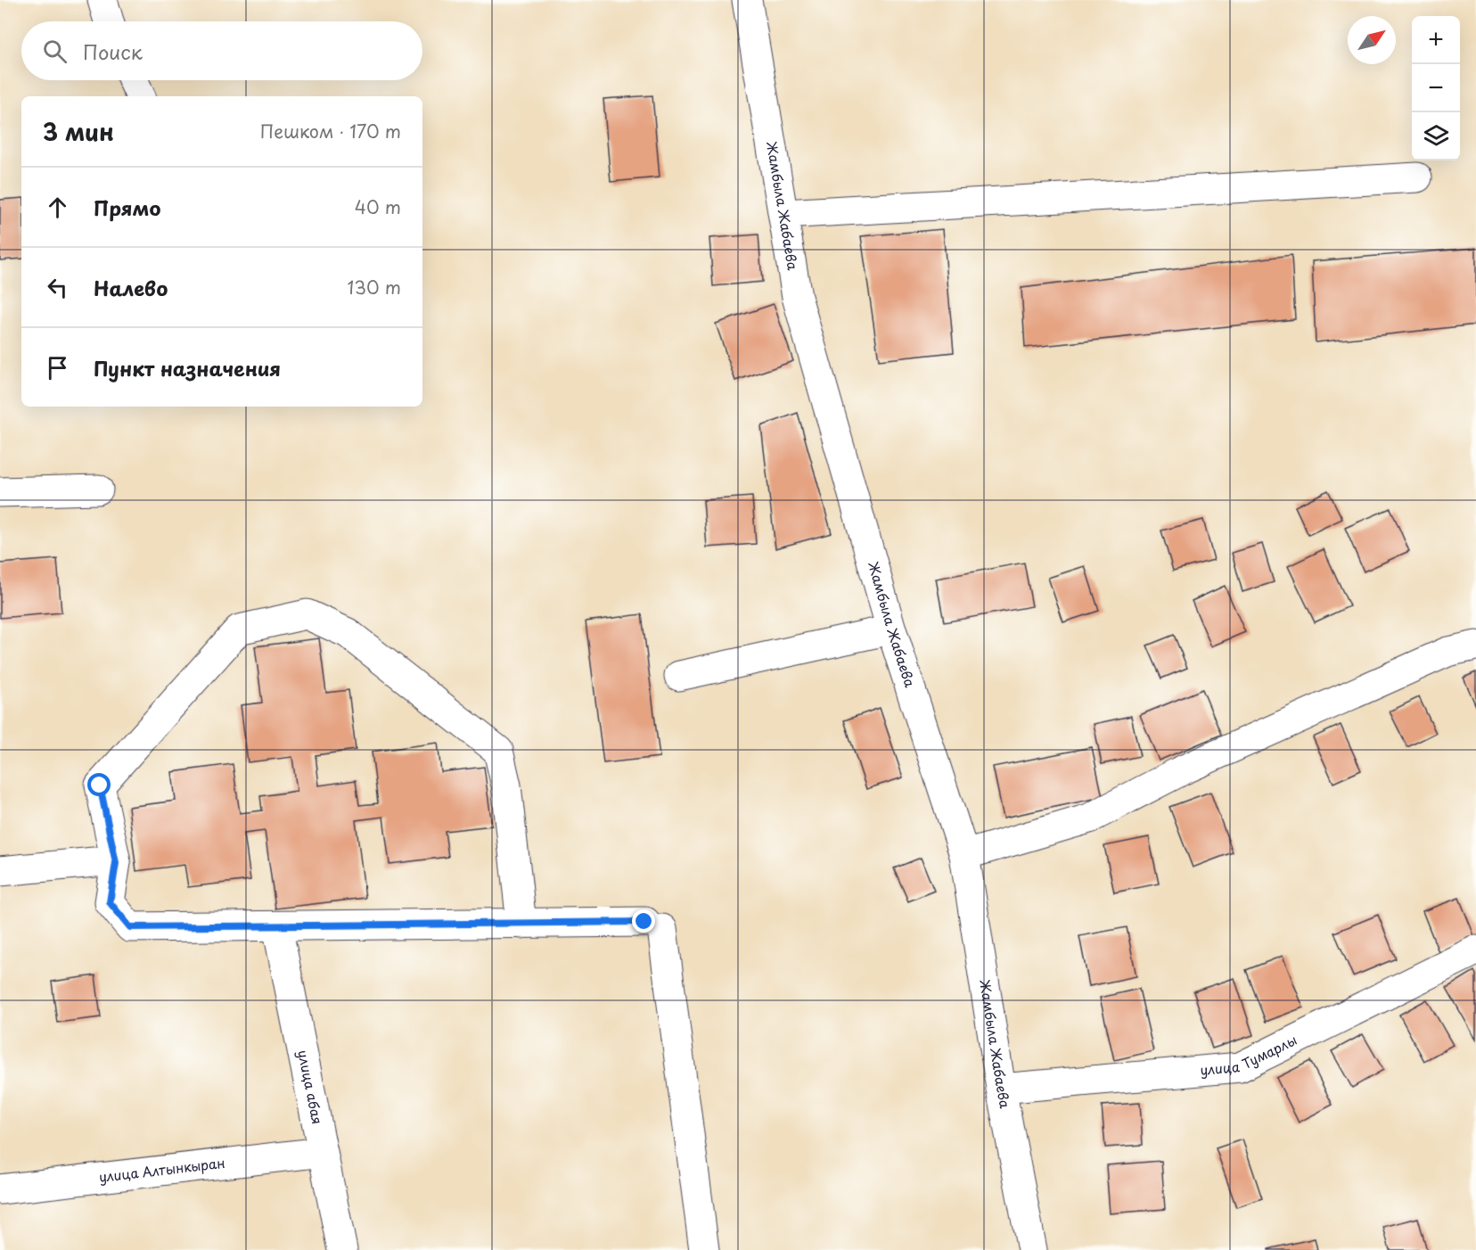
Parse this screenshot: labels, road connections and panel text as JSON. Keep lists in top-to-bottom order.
{
  "streets": {
    "street": [
      "Жамбыла Жабаева",
      "улица Тумарлы",
      "улица абая",
      "улица Алтынкыран"
    ]
  },
  "crossings": [
    ["Жамбыла Жабаева", "улица Тумарлы"],
    ["улица абая", "улица Алтынкыран"]
  ],
  "north": "top right",
  "page": {
    "map_buttons": ["+", "−"],
    "search": "Поиск",
    "heading": ["3 мин", "Пешком · 170 m"],
    "list": [
      ["Прямо", "40 m"],
      ["Налево", "130 m"],
      "Пункт назначения"
    ]
  }
}
